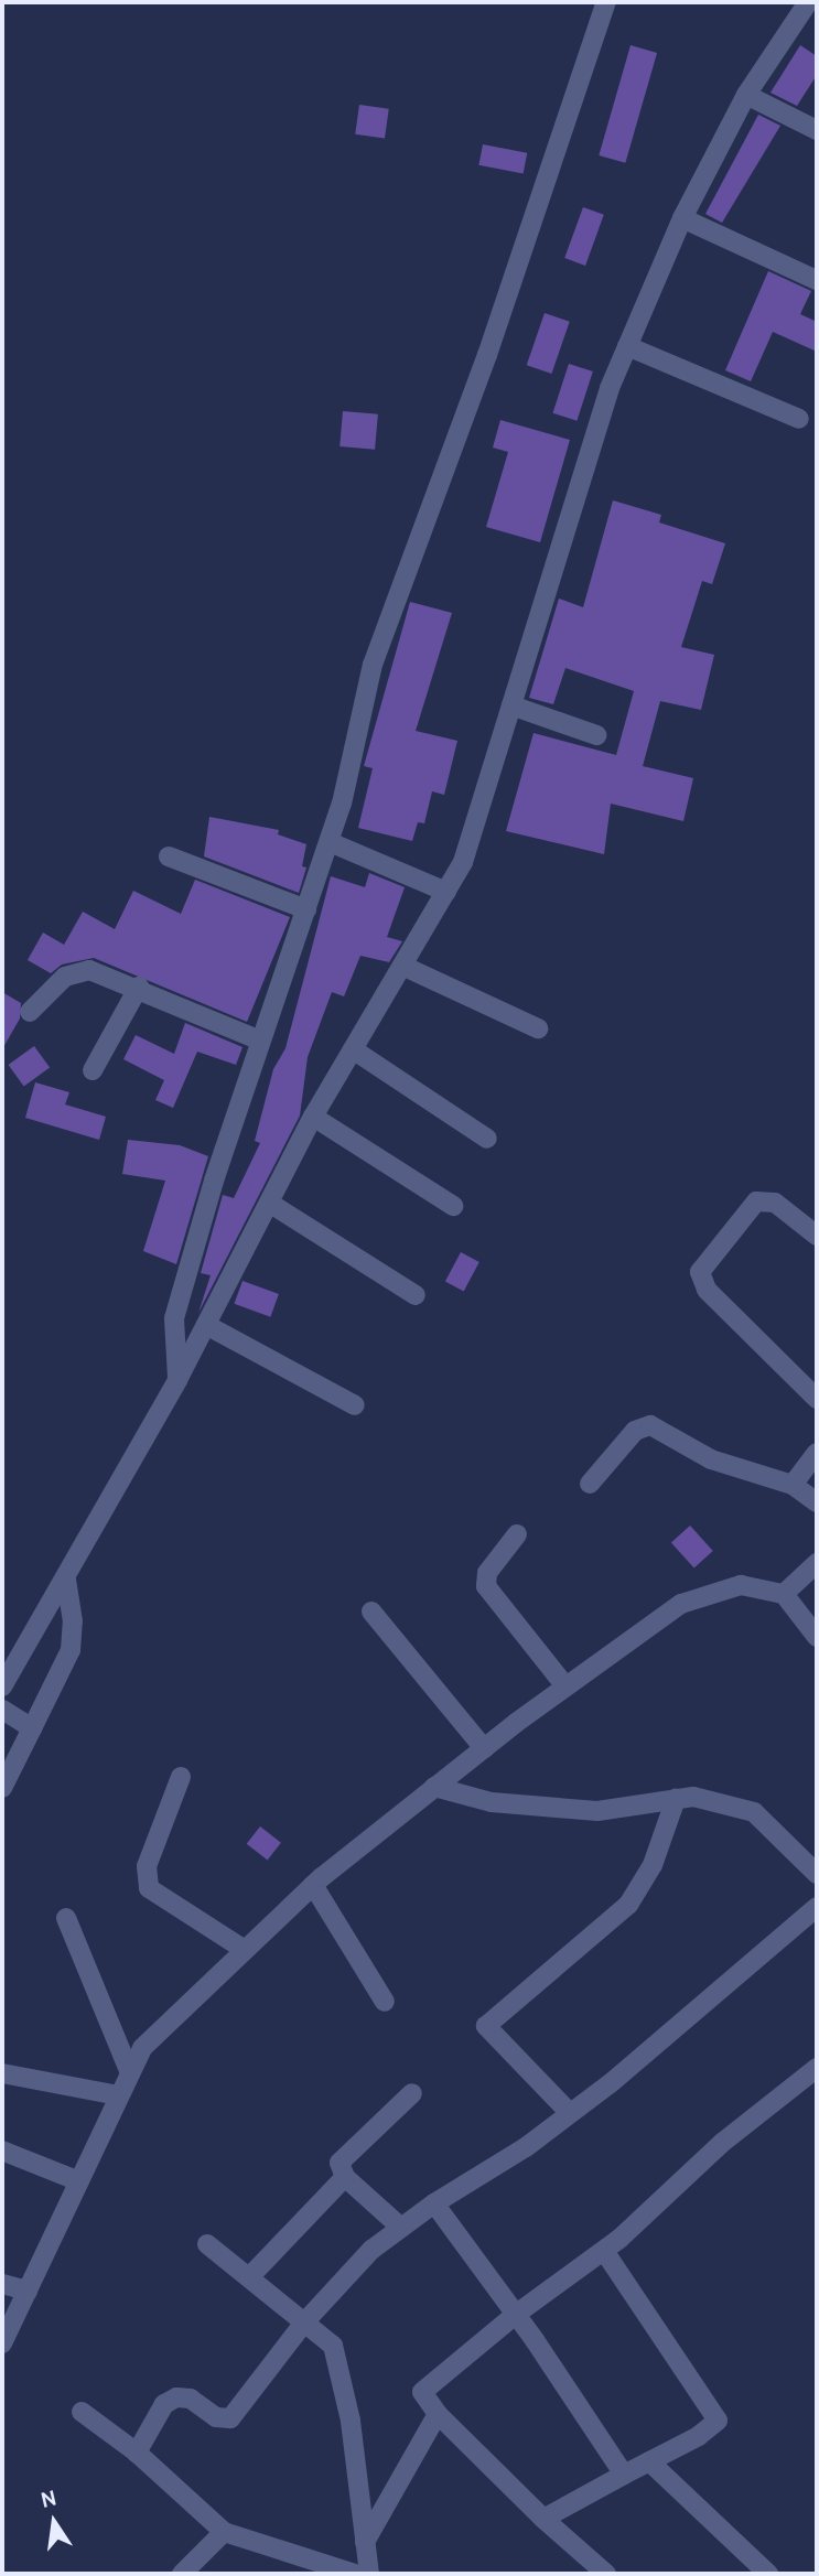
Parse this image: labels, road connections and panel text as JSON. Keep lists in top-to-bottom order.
{
  "north": "top"
}
